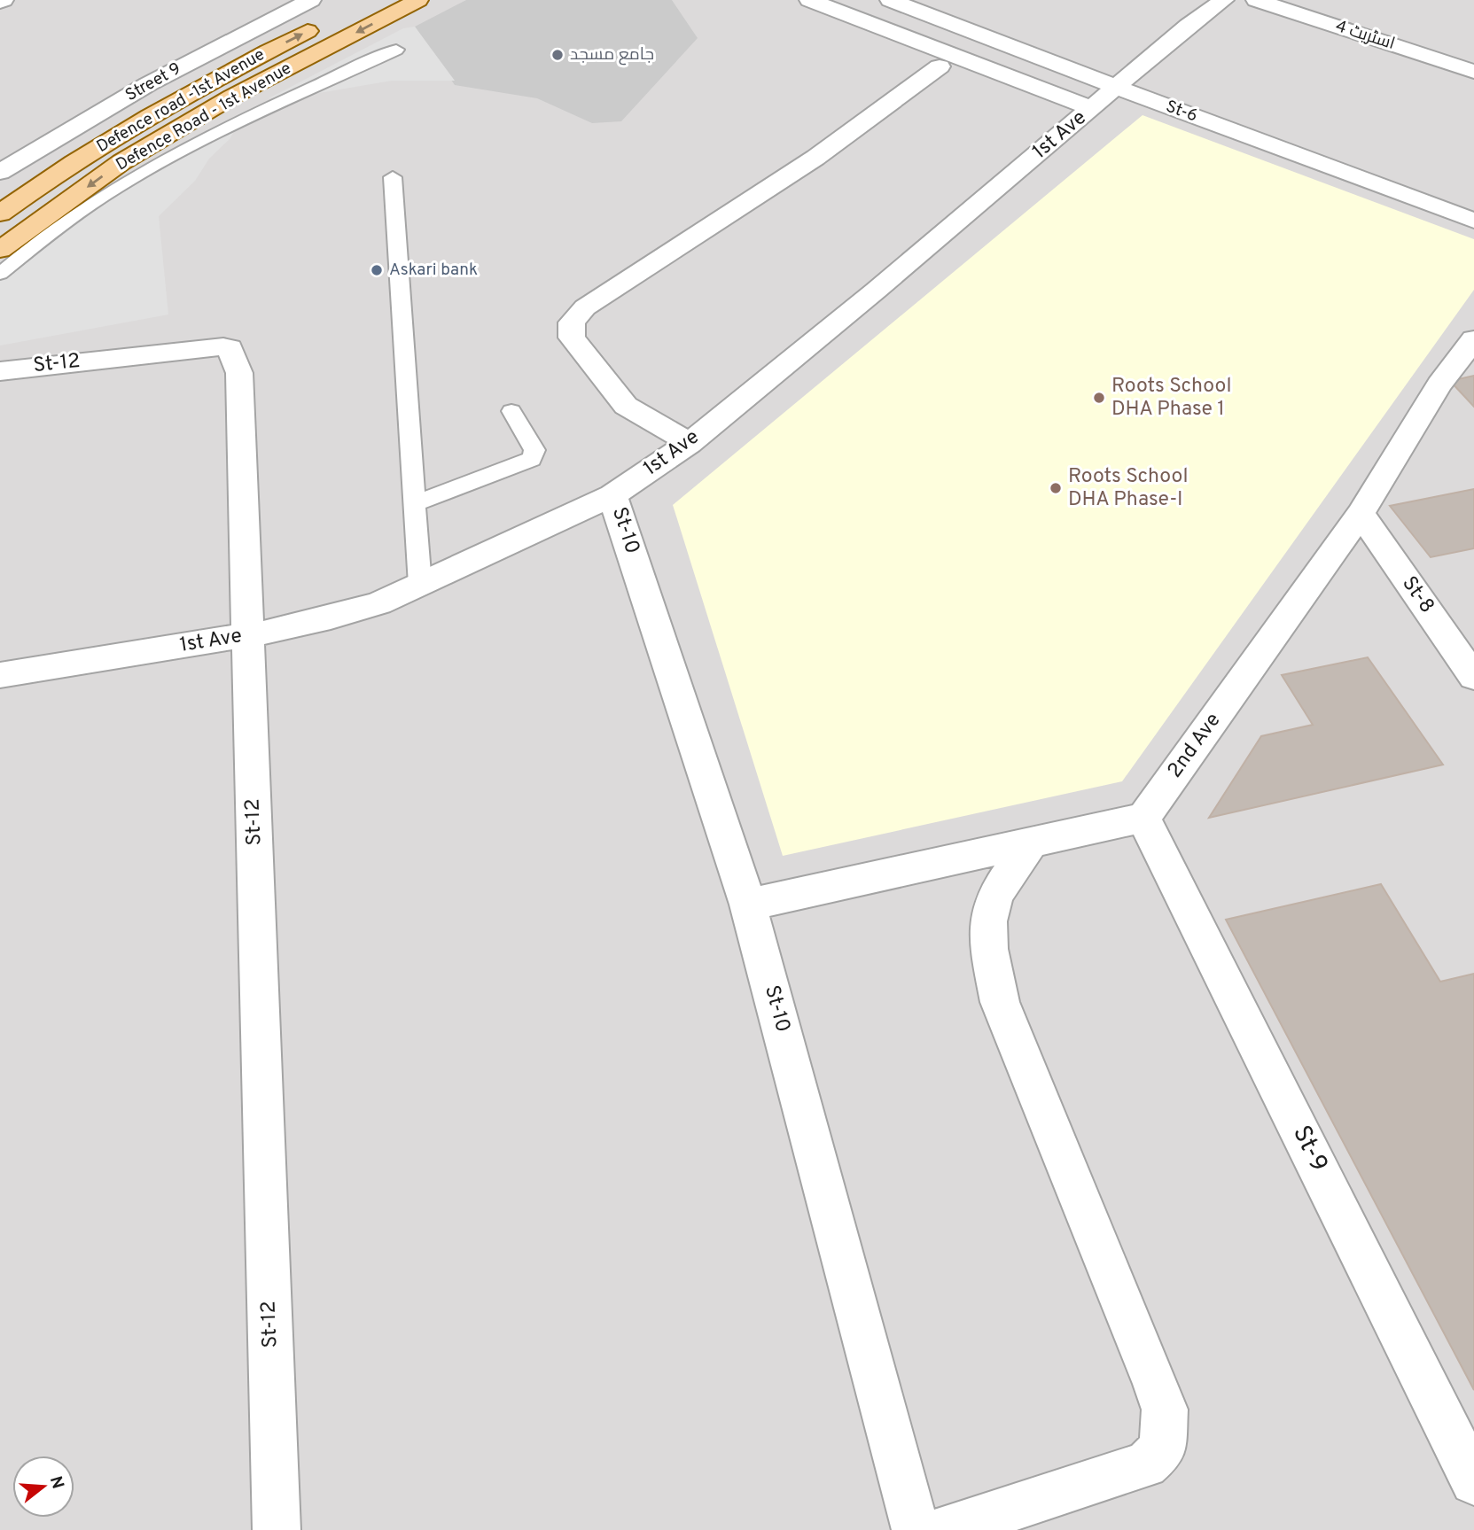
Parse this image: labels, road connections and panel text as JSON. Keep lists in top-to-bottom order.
{
  "streets": {
    "main road": ["Defence road -1st Avenue", "Defence Road - 1st Avenue"],
    "street": [
      "اسٹریٹ 4",
      "Street 9",
      "St-6",
      "1st Ave",
      "St-12",
      "St-10",
      "St-8",
      "2nd Ave",
      "St-9"
    ]
  },
  "crossings": [
    ["St-6", "1st Ave"],
    ["1st Ave", "St-12"],
    ["1st Ave", "St-10"],
    ["St-8", "2nd Ave"],
    ["2nd Ave", "St-9"]
  ],
  "one_way": ["Defence road -1st Avenue", "Defence Road - 1st Avenue"],
  "places": [
    "جامع مسجد",
    "Askari bank",
    "Roots School DHA Phase 1",
    "Roots School DHA Phase-I"
  ],
  "north": "right"
}
